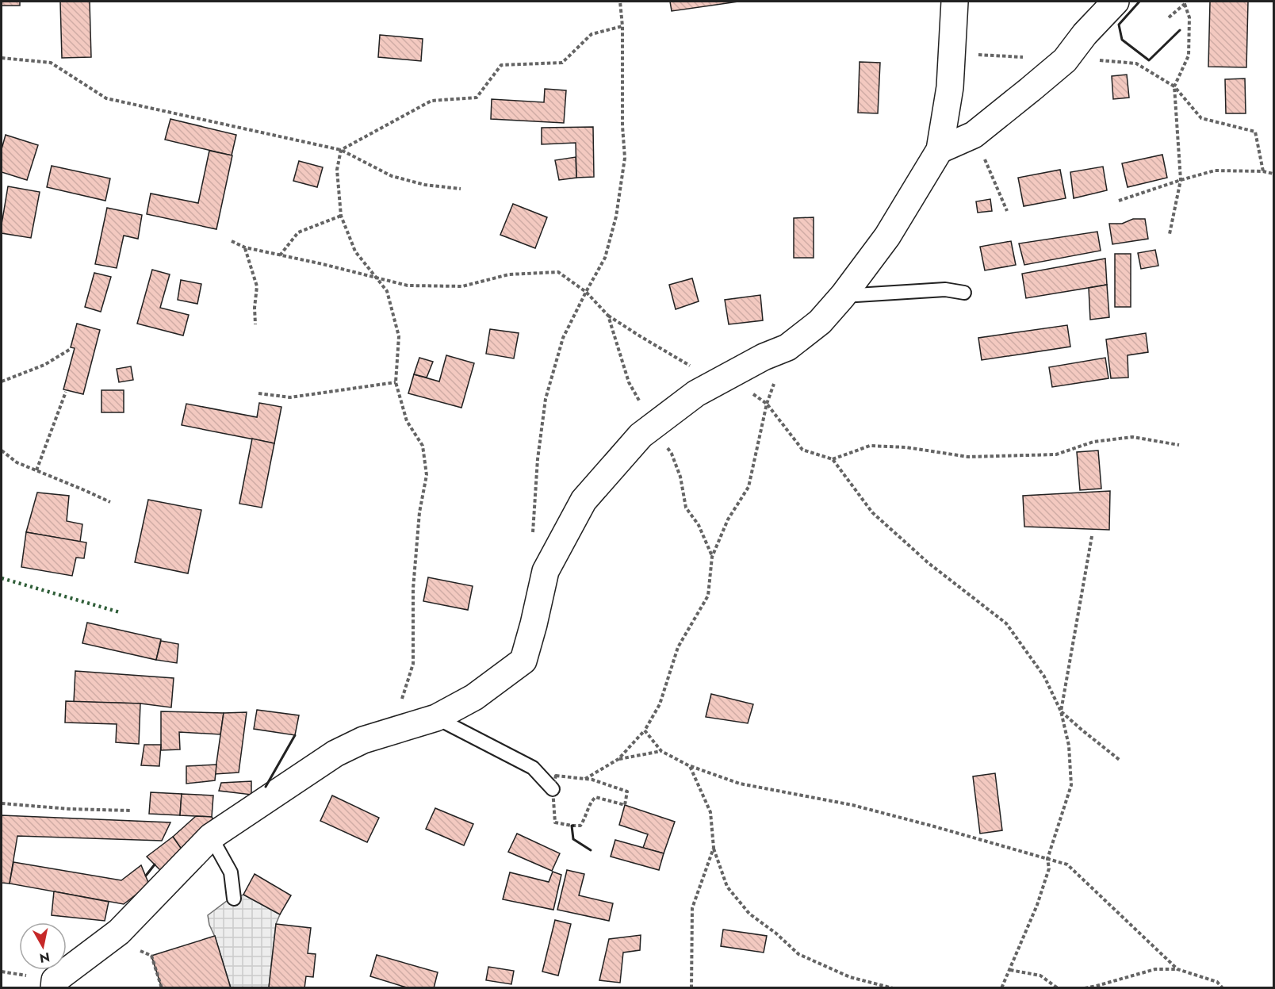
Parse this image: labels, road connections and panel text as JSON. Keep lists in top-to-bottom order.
{
  "north": "bottom"
}
